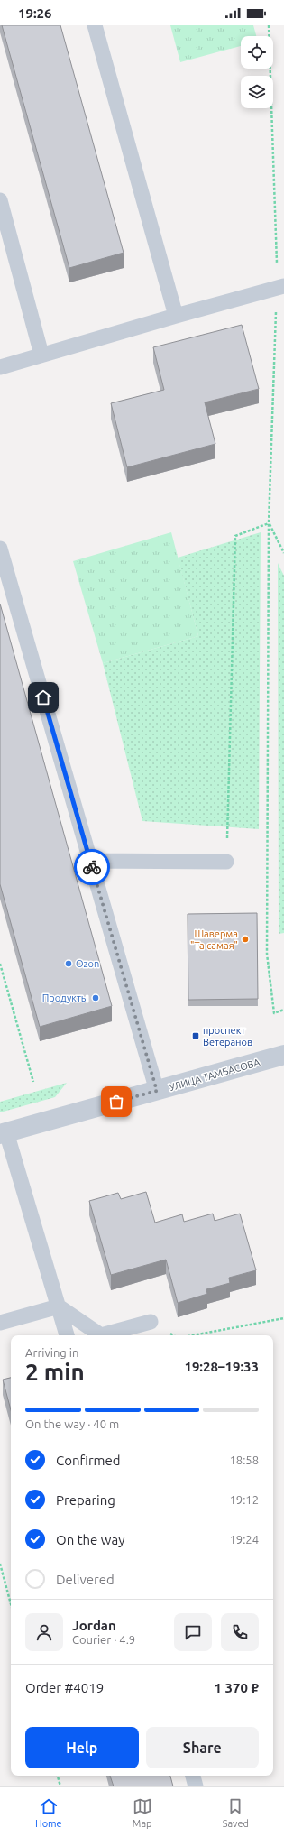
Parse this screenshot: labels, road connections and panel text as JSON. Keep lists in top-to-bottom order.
{
  "streets": {
    "street": ["УЛИЦА ТАМБАСОВА"]
  },
  "places": {
    "other": ["Шаверма \"Та самая\"", "Ozon", "Продукты"],
    "transit": ["проспект Ветеранов"]
  },
  "page": {
    "status": "19:26",
    "heading": ["2 min", "Arriving in", "19:28–19:33"],
    "panel": [
      "Jordan",
      "Courier · 4.9",
      "Order #4019",
      "1 370 ₽"
    ],
    "bar": "On the way · 40 m",
    "list": [
      ["Confirmed", "18:58"],
      ["Preparing", "19:12"],
      ["On the way", "19:24"],
      "Delivered"
    ],
    "buttons": ["Help", "Share"],
    "tabs": ["Home", "Map", "Saved"]
  }
}
